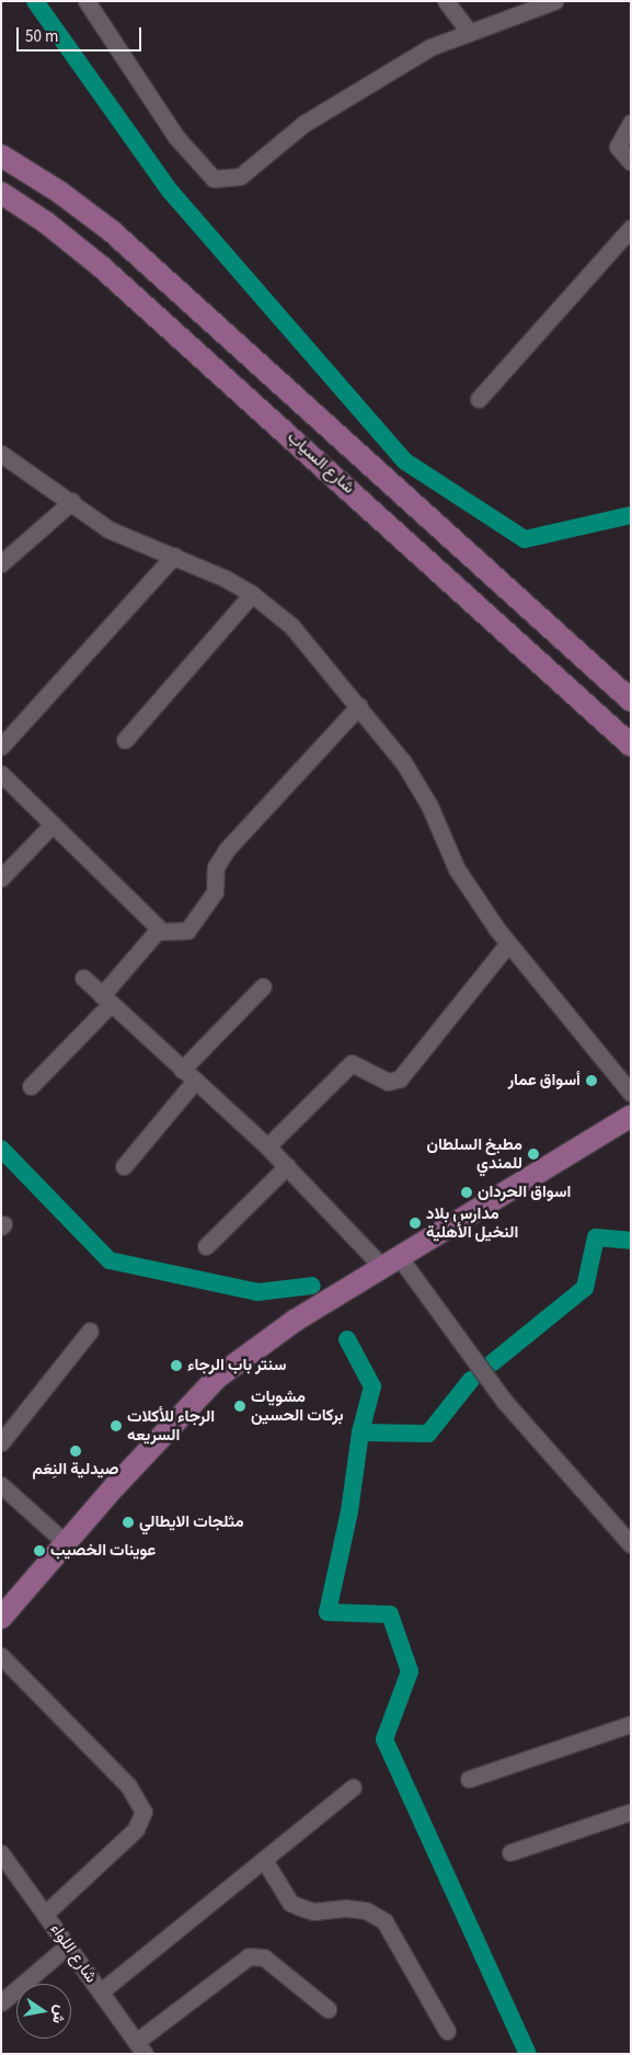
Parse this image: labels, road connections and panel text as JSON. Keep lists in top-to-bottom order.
{
  "streets": {
    "main road": ["شارع السياب"],
    "street": ["شارع اللواء"]
  },
  "places": [
    "أسواق عمار",
    "مطبخ السلطان للمندي",
    "اسواق الحردان",
    "مدارس بلاد النخيل الأهلية",
    "سنتر باب الرجاء",
    "مشويات بركات الحسين",
    "الرجاء للأكلات السريعه",
    "صيدلية النِعَم",
    "مثلجات الايطالي",
    "عوينات الخصيب"
  ],
  "scale_bar": "50 m",
  "north": "right"
}
